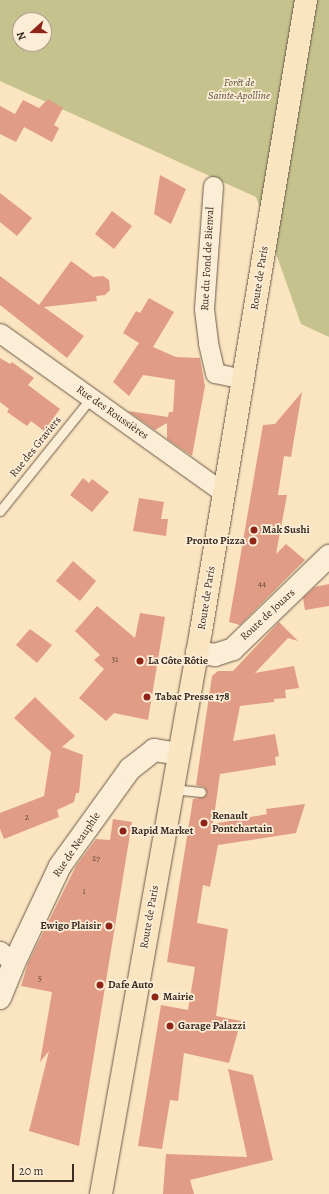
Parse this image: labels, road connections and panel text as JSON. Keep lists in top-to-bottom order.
{
  "streets": {
    "main road": ["Route de Paris"],
    "street": [
      "Rue du Fond de Bienval",
      "Rue des Roussières",
      "Route de Jouars",
      "Rue de Neauphle"
    ],
    "lane": ["Rue des Graviers"]
  },
  "crossings": [
    ["Rue du Fond de Bienval", "Route de Paris"],
    ["Route de Paris", "Rue des Roussières"],
    ["Route de Paris", "Route de Jouars"],
    ["Route de Paris", "Rue de Neauphle"],
    ["Rue des Roussières", "Rue des Graviers"]
  ],
  "parks": ["Forêt de Sainte-Apolline"],
  "places": [
    "Mak Sushi",
    "Pronto Pizza",
    "La Côte Rôtie",
    "Tabac Presse 178",
    "Renault Pontchartain",
    "Rapid Market",
    "Ewigo Plaisir",
    "Dafe Auto",
    "Mairie",
    "Garage Palazzi"
  ],
  "house_numbers": [
    "44",
    "31",
    "2",
    "27",
    "1",
    "5"
  ],
  "scale_bar": "20 m",
  "north": "left"
}
